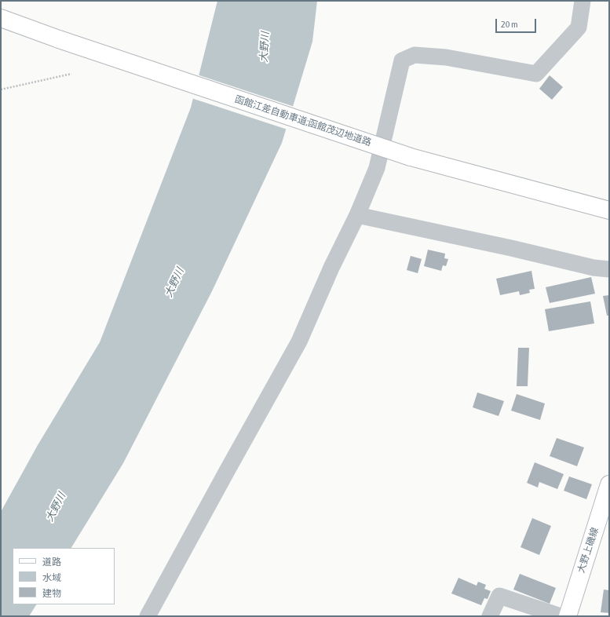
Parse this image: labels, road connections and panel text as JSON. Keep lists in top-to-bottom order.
{
  "streets": {
    "main road": ["函館江差自動車道;函館茂辺地道路", "大野上磯線"]
  },
  "water": ["大野川"],
  "legend": ["道路", "水域", "建物"],
  "scale_bar": "20 m"
}
